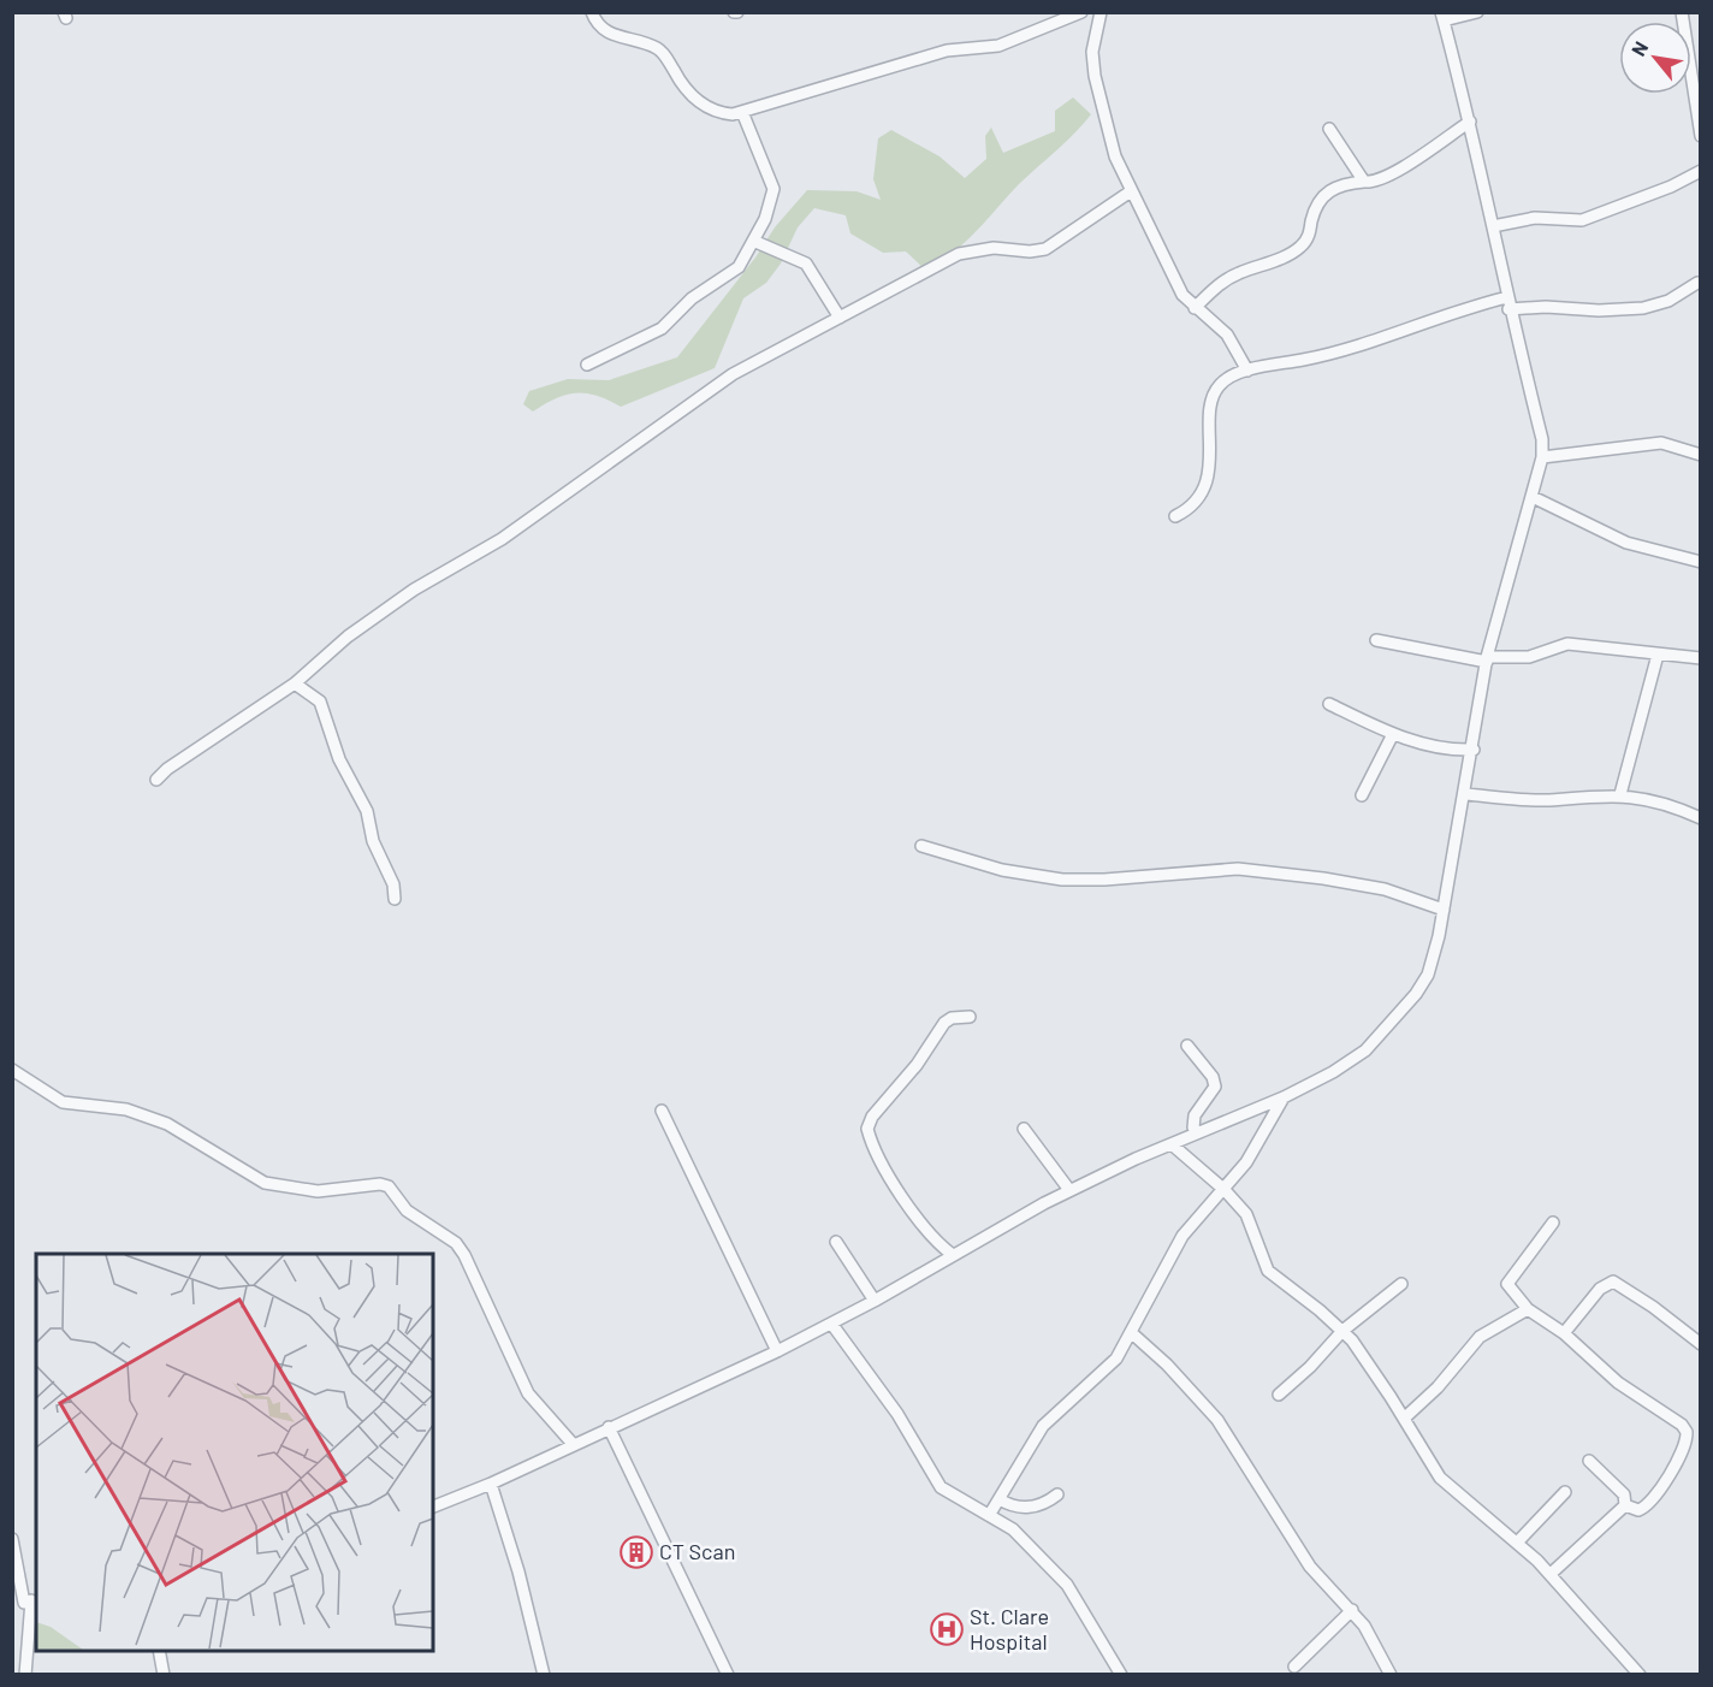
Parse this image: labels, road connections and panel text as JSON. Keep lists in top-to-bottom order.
{
  "places": {
    "building": ["CT Scan"],
    "hospital": ["St. Clare Hospital"]
  },
  "north": "top left"
}
